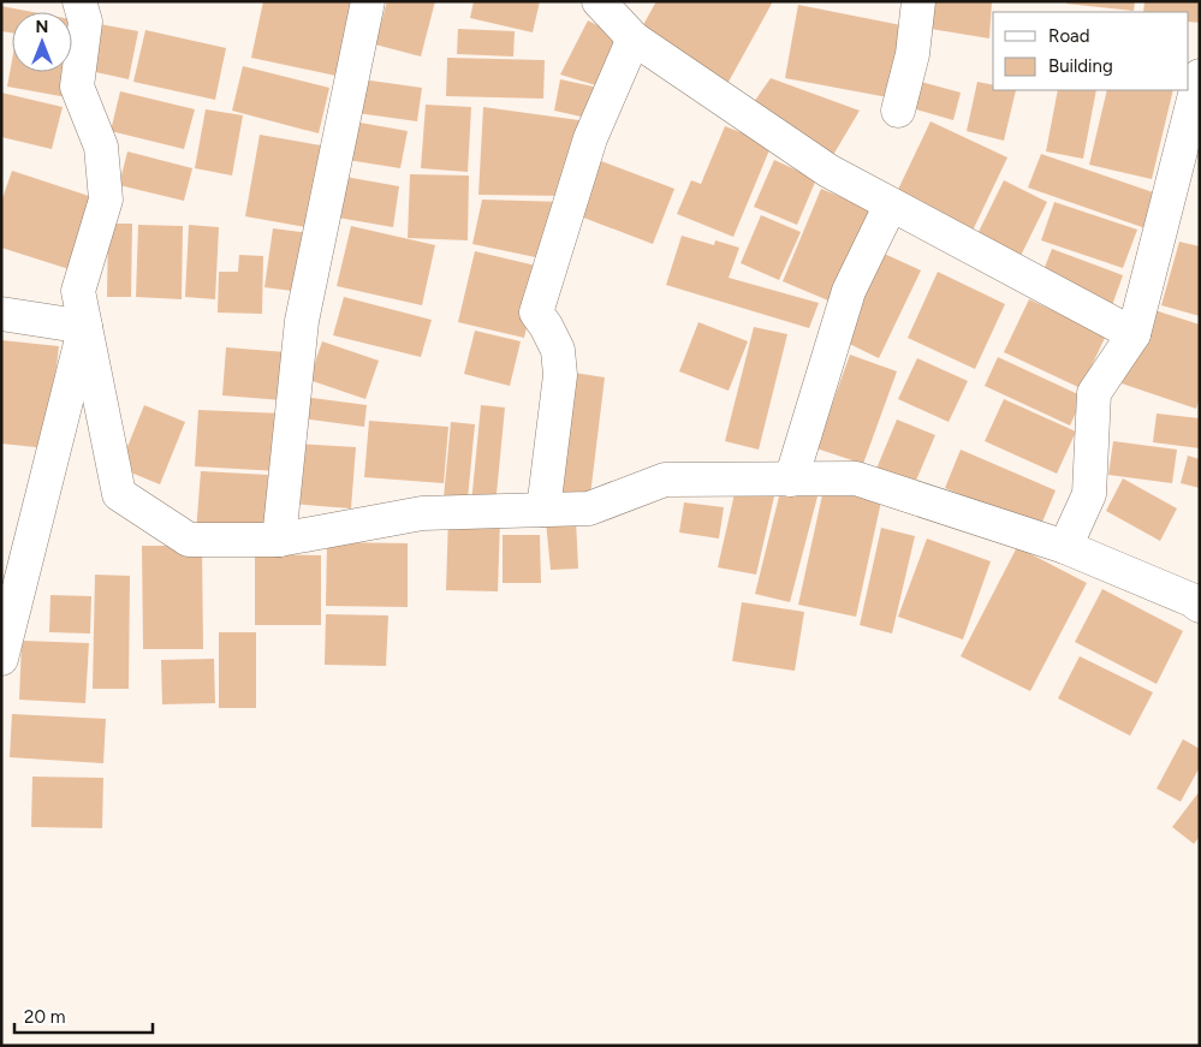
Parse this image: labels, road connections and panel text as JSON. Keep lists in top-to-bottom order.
{
  "legend": ["Road", "Building"],
  "scale_bar": "20 m",
  "north": "top"
}
